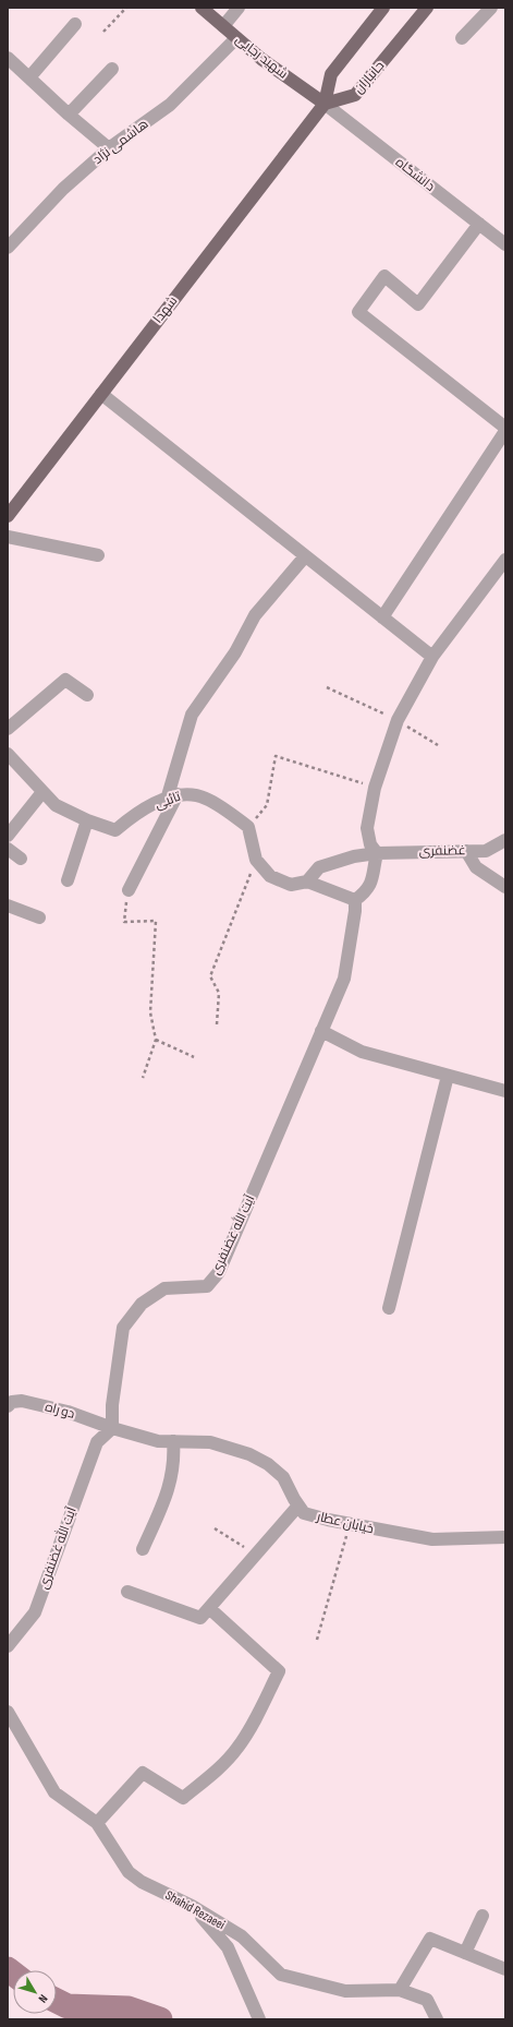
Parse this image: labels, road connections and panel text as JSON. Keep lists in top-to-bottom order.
{
  "streets": {
    "main road": ["شهید رجایی", "جانبازان", "شهدا"],
    "street": [
      "هاشمی نژاد",
      "دانشگاه",
      "تائبی",
      "غضنفری",
      "آیت الله غضنفری",
      "دو راه",
      "خیابان عطار",
      "Shahid Rezaeei"
    ]
  },
  "crossings": [
    ["شهید رجایی", "جانبازان"],
    ["شهید رجایی", "هاشمی نژاد"],
    ["شهید رجایی", "دانشگاه"],
    ["شهید رجایی", "شهدا"],
    ["جانبازان", "دانشگاه"],
    ["جانبازان", "شهدا"],
    ["دانشگاه", "شهدا"],
    ["آیت الله غضنفری", "دو راه"]
  ],
  "north": "bottom right"
}
